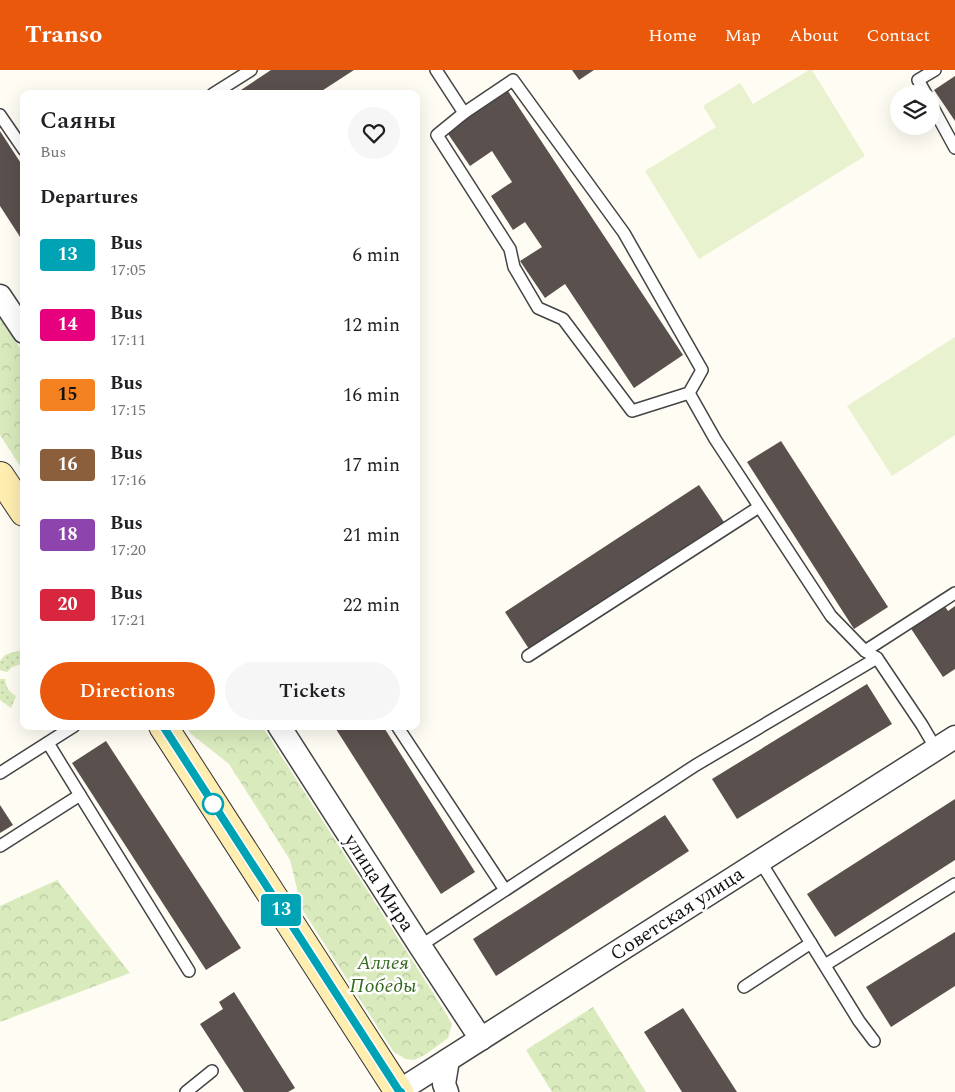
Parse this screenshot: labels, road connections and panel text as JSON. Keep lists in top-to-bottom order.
{
  "streets": {
    "street": ["улица Мира", "Советская улица"]
  },
  "crossings": [
    ["улица Мира", "Советская улица"]
  ],
  "parks": ["Аллея Победы"],
  "lines": ["bus line 13"],
  "page": {
    "header": "Transo",
    "nav": [
      "Home",
      "Map",
      "About",
      "Contact"
    ],
    "on_map": "13",
    "heading": [
      ["Саяны", "Bus"],
      "Departures"
    ],
    "list": [
      {
        "mark": "13",
        "name": "Bus",
        "note": "17:05",
        "value": "6 min"
      },
      {
        "mark": "14",
        "name": "Bus",
        "note": "17:11",
        "value": "12 min"
      },
      {
        "mark": "15",
        "name": "Bus",
        "note": "17:15",
        "value": "16 min"
      },
      {
        "mark": "16",
        "name": "Bus",
        "note": "17:16",
        "value": "17 min"
      },
      {
        "mark": "18",
        "name": "Bus",
        "note": "17:20",
        "value": "21 min"
      },
      {
        "mark": "20",
        "name": "Bus",
        "note": "17:21",
        "value": "22 min"
      }
    ],
    "buttons": ["Directions", "Tickets"]
  }
}
